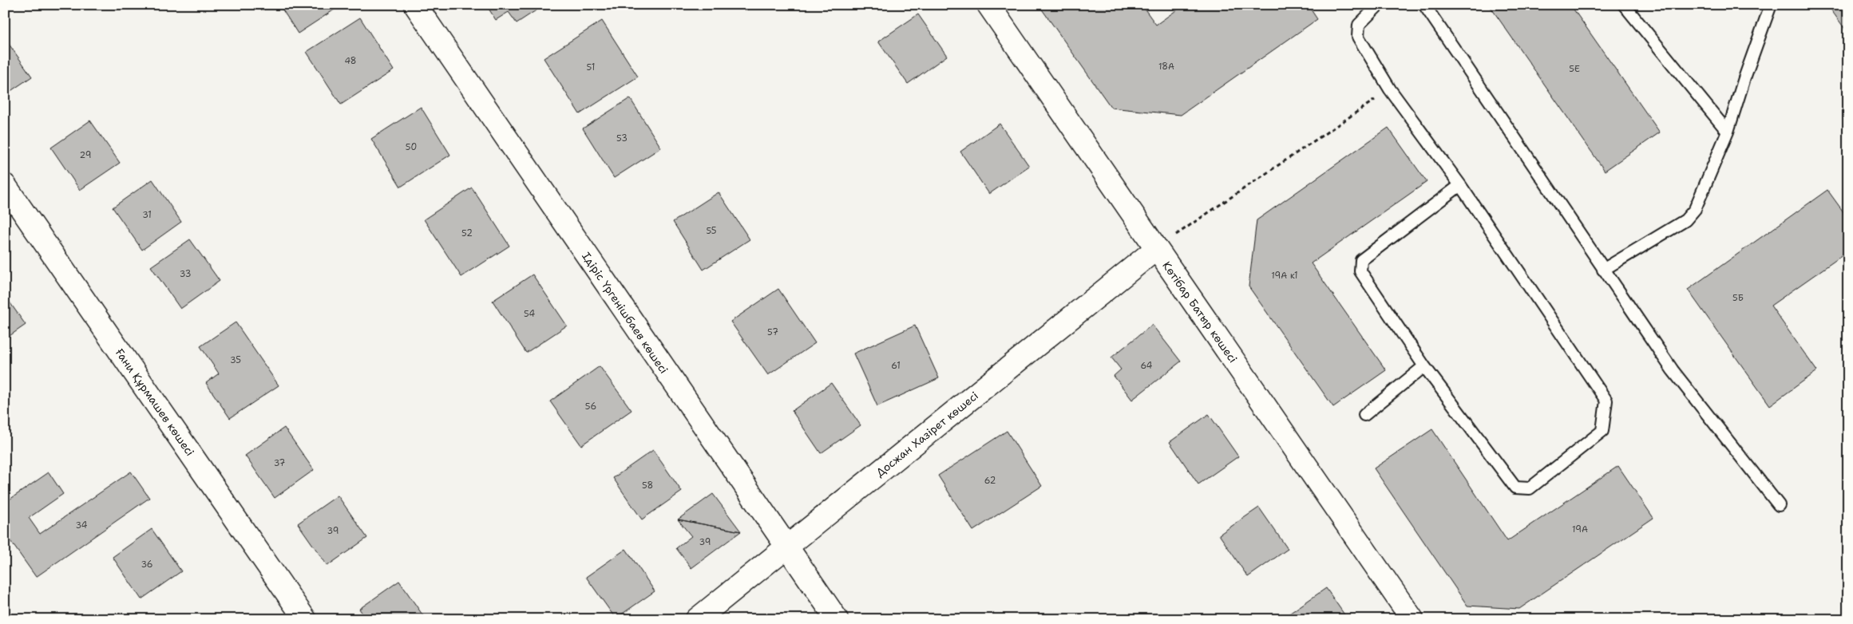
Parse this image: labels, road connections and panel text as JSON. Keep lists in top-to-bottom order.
{
  "streets": {
    "street": [
      "Көтібар Батыр көшесі",
      "Ідіріс Үргенішбаев көшесі",
      "Ғани Құрмашев көшесі",
      "Досжан Хазірет көшесі"
    ]
  },
  "crossings": [
    ["Көтібар Батыр көшесі", "Досжан Хазірет көшесі"],
    ["Ідіріс Үргенішбаев көшесі", "Досжан Хазірет көшесі"]
  ],
  "house_numbers": [
    "48",
    "18А",
    "51",
    "5Е",
    "53",
    "50",
    "29",
    "31",
    "55",
    "52",
    "33",
    "19А к1",
    "5Б",
    "54",
    "57",
    "35",
    "61",
    "64",
    "56",
    "37",
    "62",
    "58",
    "34",
    "19А",
    "39",
    "39",
    "36"
  ]
}
